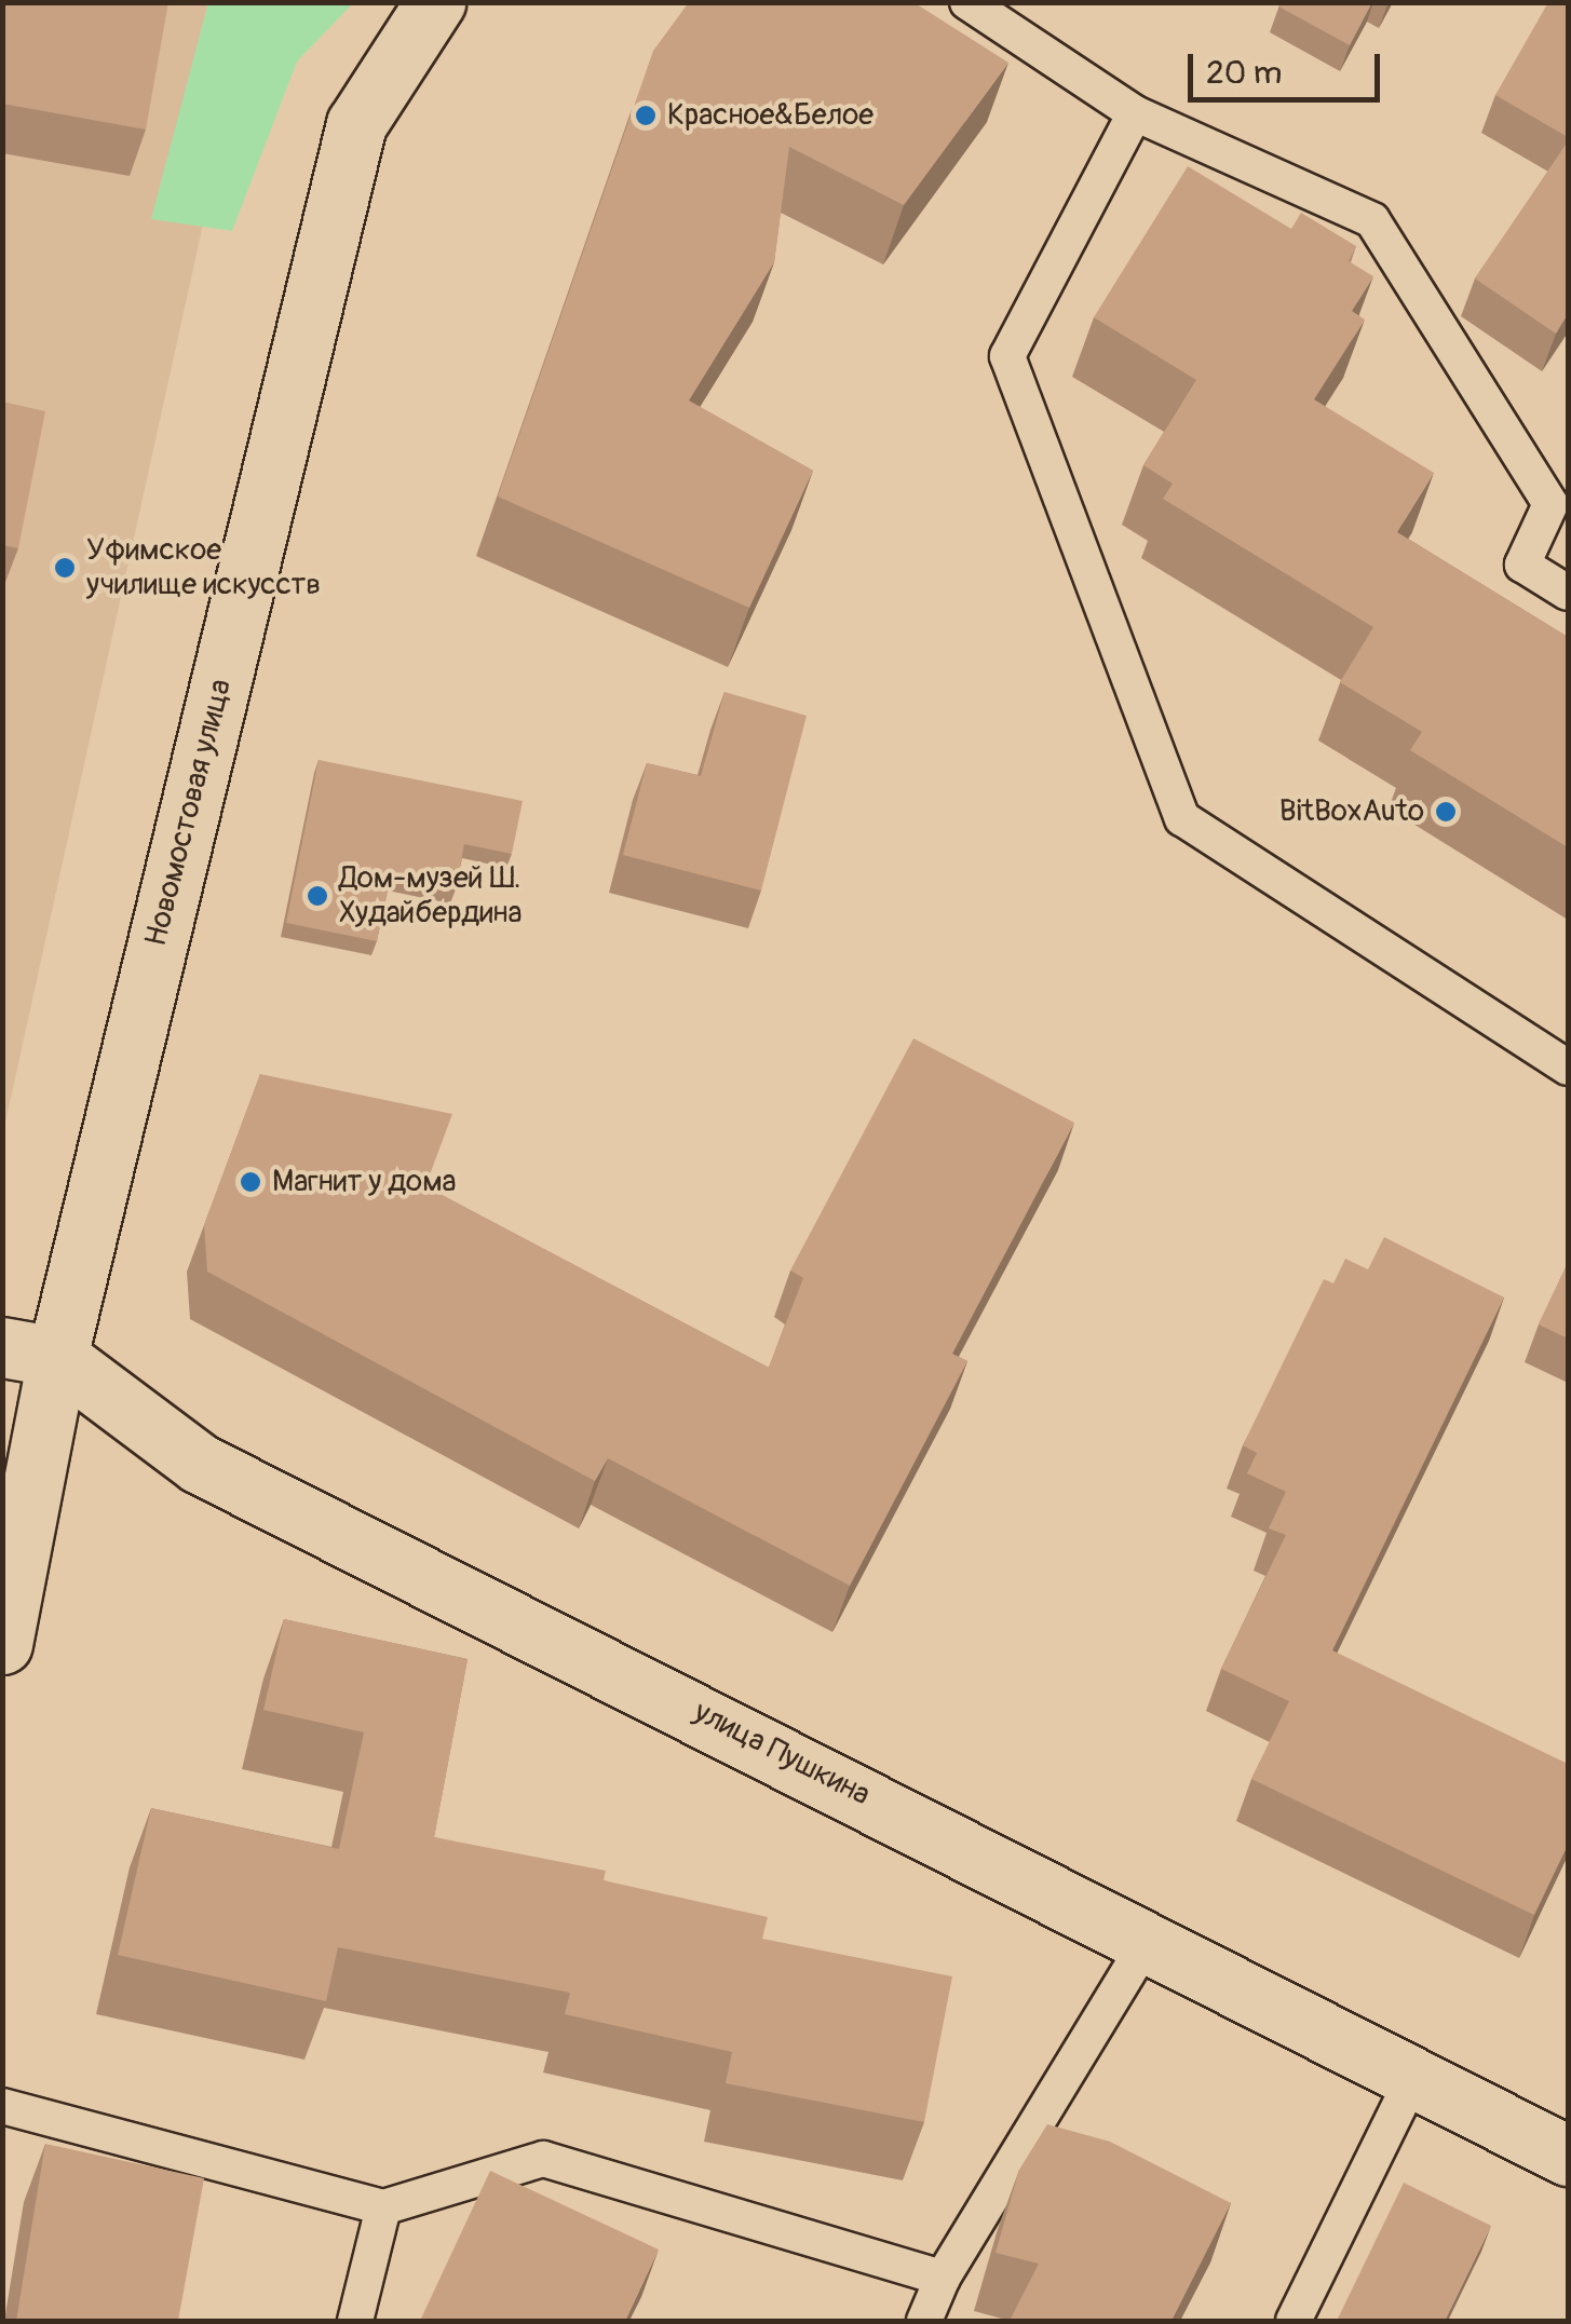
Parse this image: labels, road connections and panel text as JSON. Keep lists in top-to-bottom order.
{
  "streets": {
    "street": ["Новомостовая улица", "улица Пушкина"]
  },
  "crossings": [
    ["Новомостовая улица", "улица Пушкина"]
  ],
  "places": [
    "Красное&Белое",
    "Уфимское училище искусств",
    "BitBoxAuto",
    "Дом-музей Ш. Худайбердина",
    "Магнит у дома"
  ],
  "scale_bar": "20 m"
}
